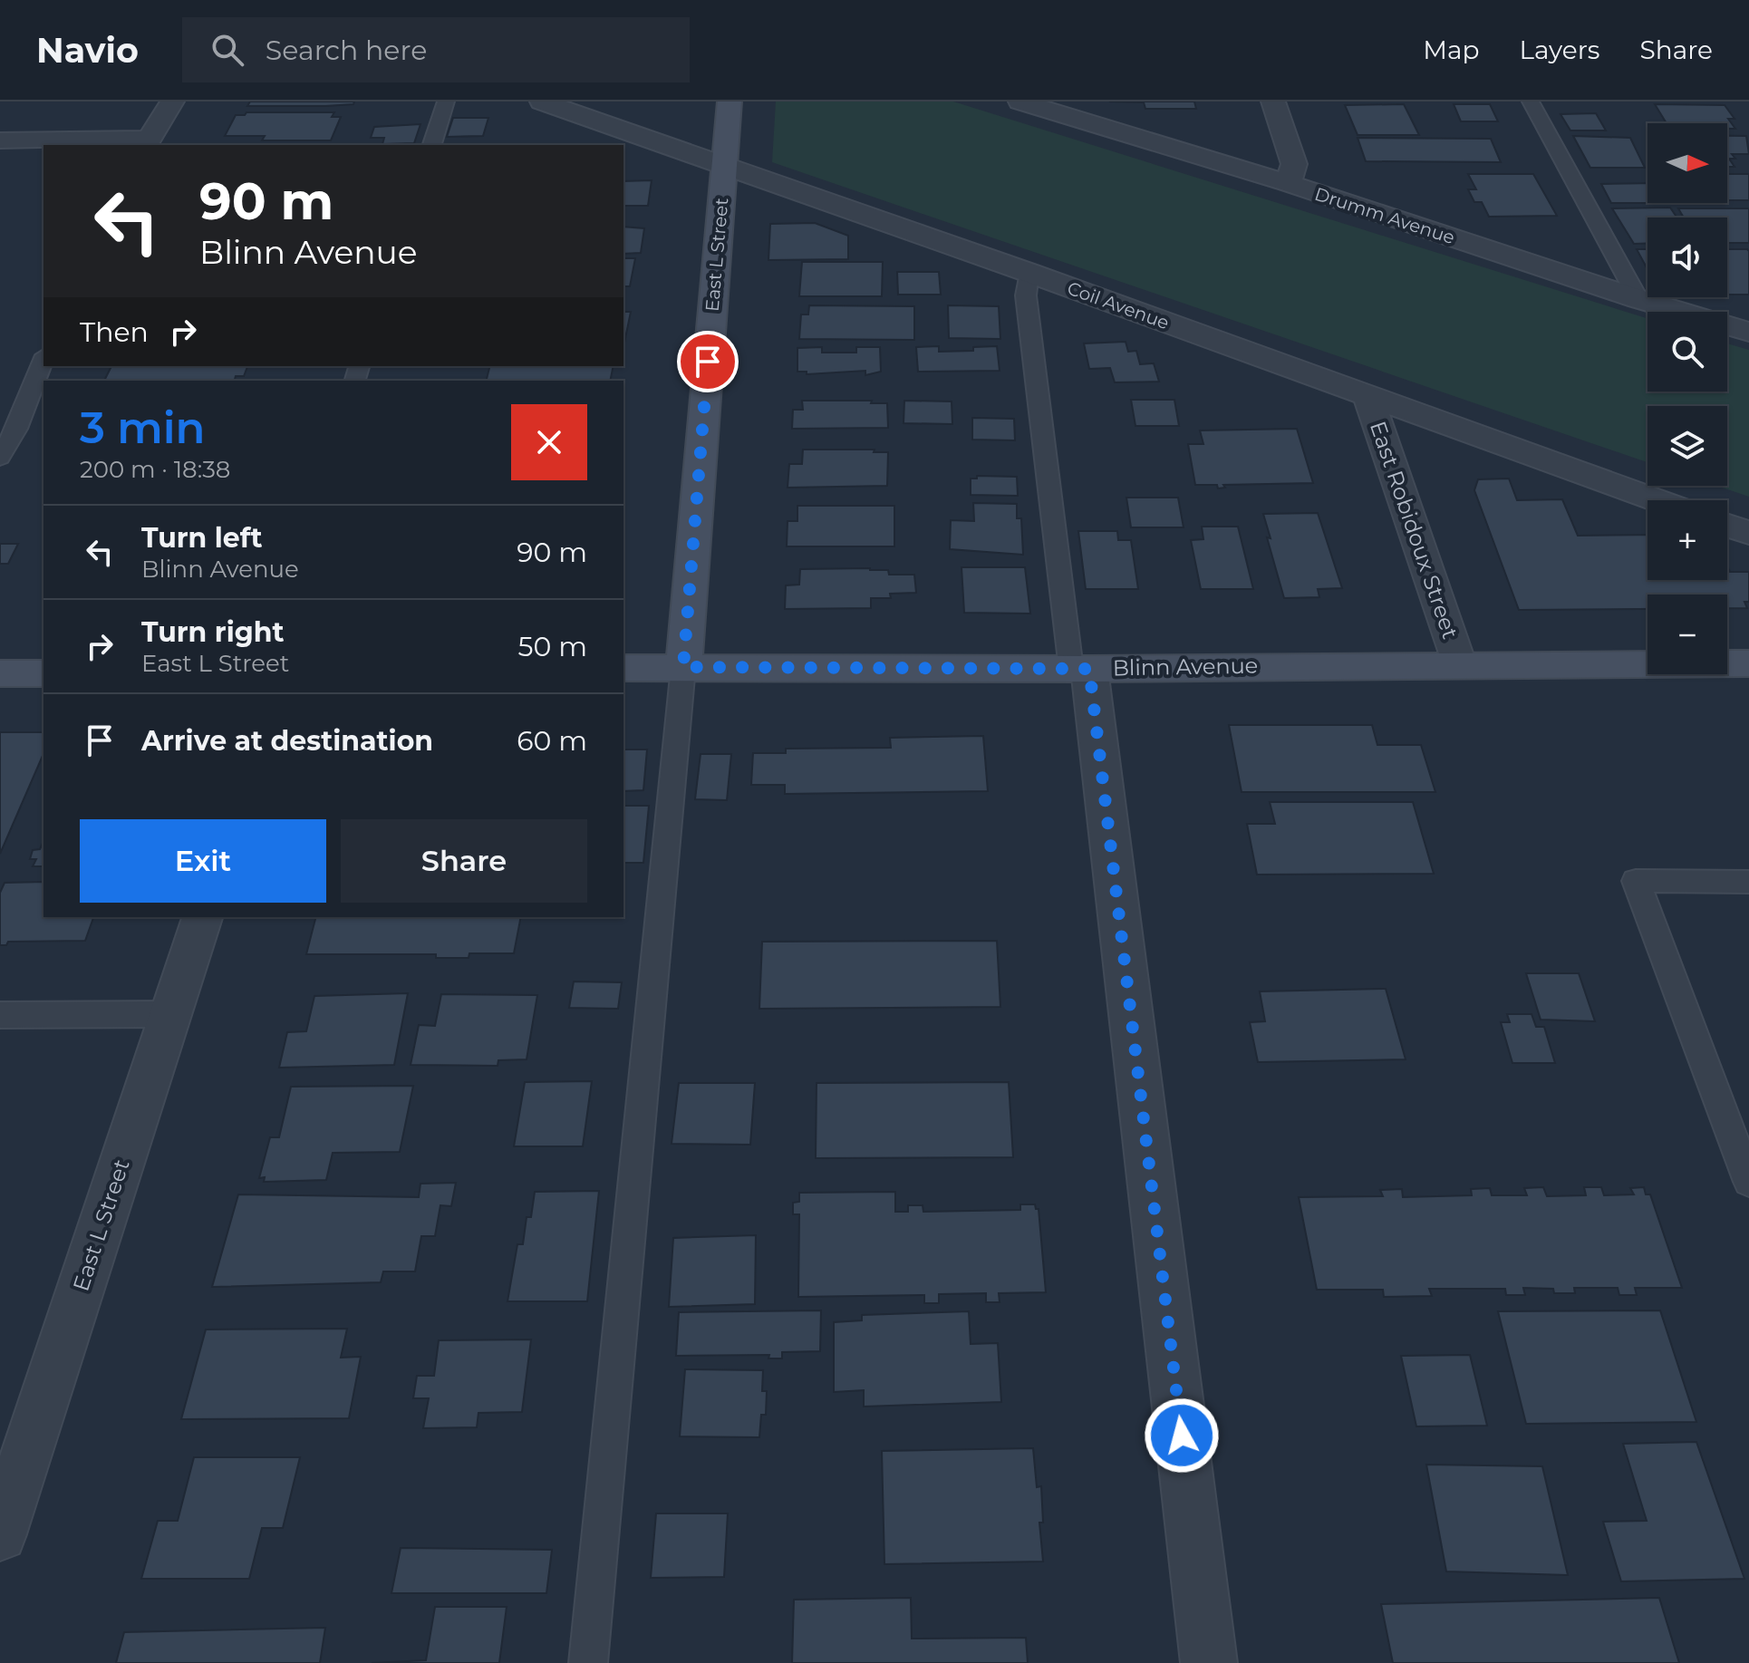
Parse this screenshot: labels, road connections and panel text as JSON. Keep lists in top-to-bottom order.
{
  "streets": {
    "street": [
      "Drumm Avenue",
      "East L Street",
      "Coil Avenue",
      "East Robidoux Street",
      "Blinn Avenue"
    ]
  },
  "crossings": [
    ["East L Street", "Coil Avenue"],
    ["East L Street", "Blinn Avenue"],
    ["Coil Avenue", "East Robidoux Street"],
    ["East Robidoux Street", "Blinn Avenue"]
  ],
  "north": "right",
  "page": {
    "header": "Navio",
    "search": "Search here",
    "nav": ["Map", "Layers", "Share"],
    "map_buttons": ["+", "−"],
    "turn": ["90 m", "Blinn Avenue"],
    "then": "Then",
    "heading": ["3 min", "200 m · 18:38"],
    "list": [
      {
        "name": "Turn left",
        "note": "Blinn Avenue",
        "value": "90 m"
      },
      {
        "name": "Turn right",
        "note": "East L Street",
        "value": "50 m"
      },
      {
        "name": "Arrive at destination",
        "value": "60 m"
      }
    ],
    "buttons": ["Exit", "Share"]
  }
}
